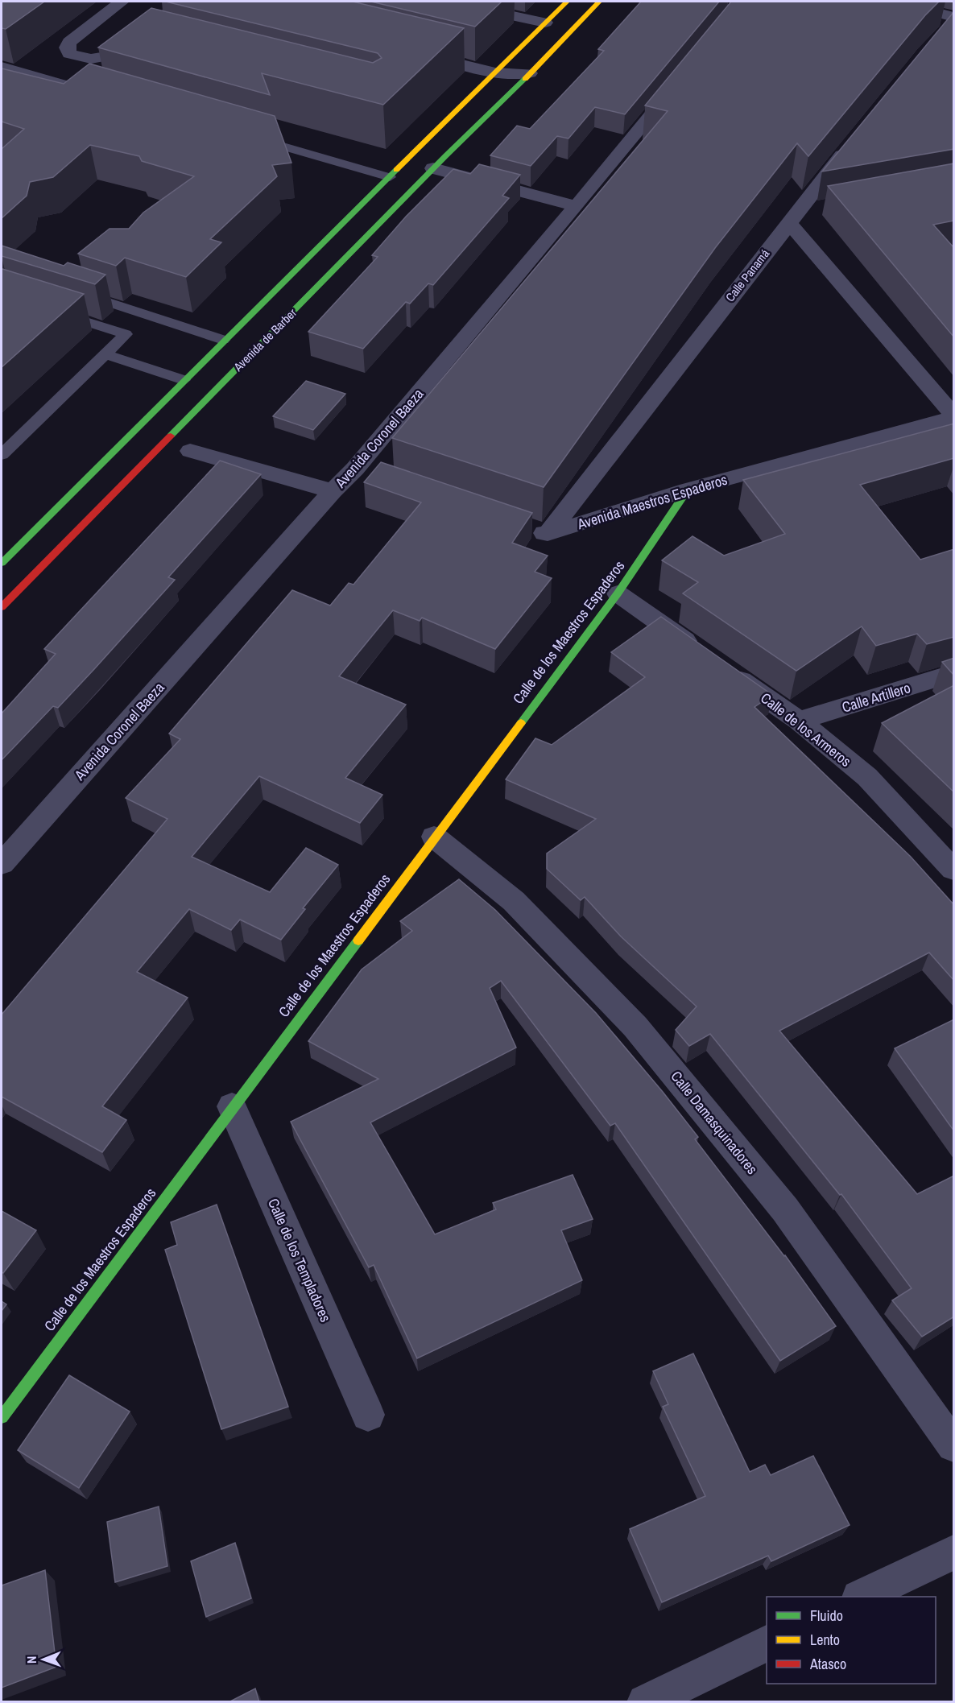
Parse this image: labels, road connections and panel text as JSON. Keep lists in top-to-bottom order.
{
  "streets": {
    "main road": ["Avenida de Barber", "Calle de los Maestros Espaderos"],
    "street": [
      "Calle Panamá",
      "Avenida Coronel Baeza",
      "Avenida Maestros Espaderos",
      "Calle Artillero",
      "Calle de los Armeros",
      "Calle Damasquinadores",
      "Calle de los Templadores"
    ]
  },
  "crossings": [
    ["Calle Panamá", "Avenida Maestros Espaderos"],
    ["Avenida Maestros Espaderos", "Calle de los Maestros Espaderos"],
    ["Calle de los Maestros Espaderos", "Calle de los Armeros"],
    ["Calle de los Maestros Espaderos", "Calle Damasquinadores"],
    ["Calle de los Maestros Espaderos", "Calle de los Templadores"],
    ["Calle Artillero", "Calle de los Armeros"]
  ],
  "legend": ["Fluido", "Lento", "Atasco"],
  "north": "left"
}
